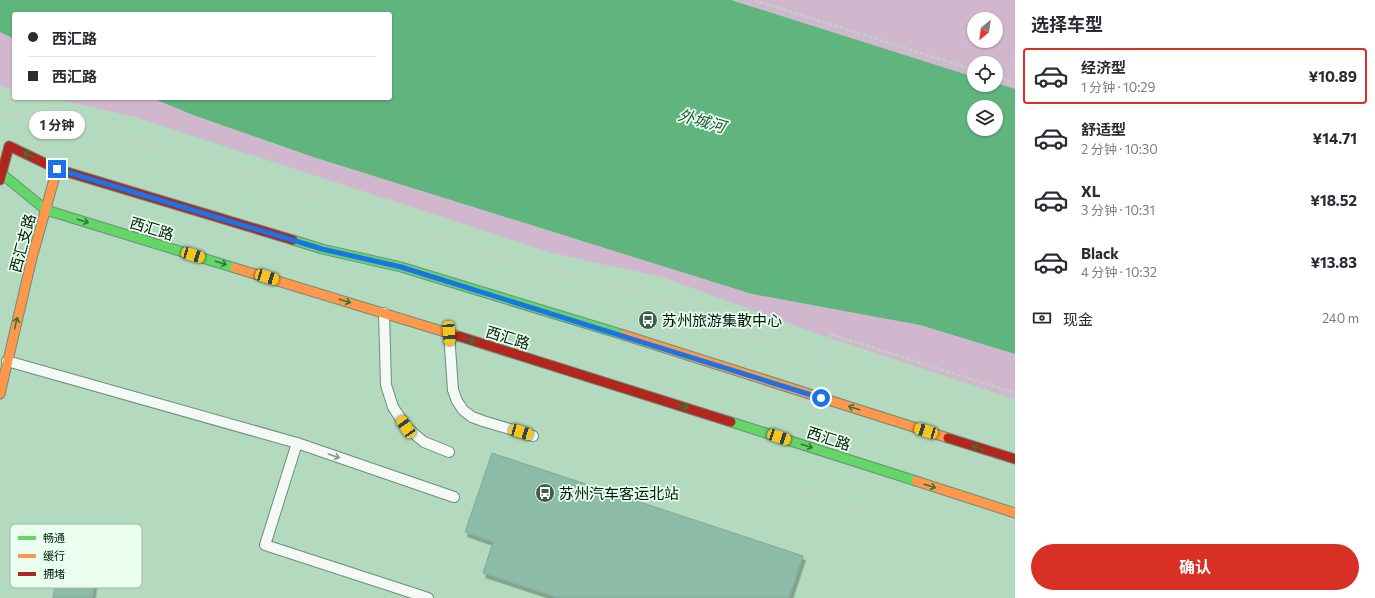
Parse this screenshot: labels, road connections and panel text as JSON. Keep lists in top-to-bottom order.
{
  "streets": {
    "main road": ["西汇路", "西汇支路"]
  },
  "crossings": [
    ["西汇路", "西汇支路"]
  ],
  "one_way": ["西汇支路"],
  "water": ["外城河"],
  "places": {
    "bus stop": ["苏州旅游集散中心", "苏州汽车客运北站"]
  },
  "legend": ["畅通", "缓行", "拥堵"],
  "north": "bottom left",
  "page": {
    "heading": "选择车型",
    "banner": ["西汇路", "西汇路"],
    "list": [
      {
        "name": "经济型",
        "note": "1 分钟 · 10:29",
        "value": "¥10.89"
      },
      {
        "name": "舒适型",
        "note": "2 分钟 · 10:30",
        "value": "¥14.71"
      },
      {
        "name": "XL",
        "note": "3 分钟 · 10:31",
        "value": "¥18.52"
      },
      {
        "name": "Black",
        "note": "4 分钟 · 10:32",
        "value": "¥13.83"
      }
    ],
    "bubble": "1 分钟",
    "pay": ["现金", "240 m"],
    "buttons": "确认"
  }
}
